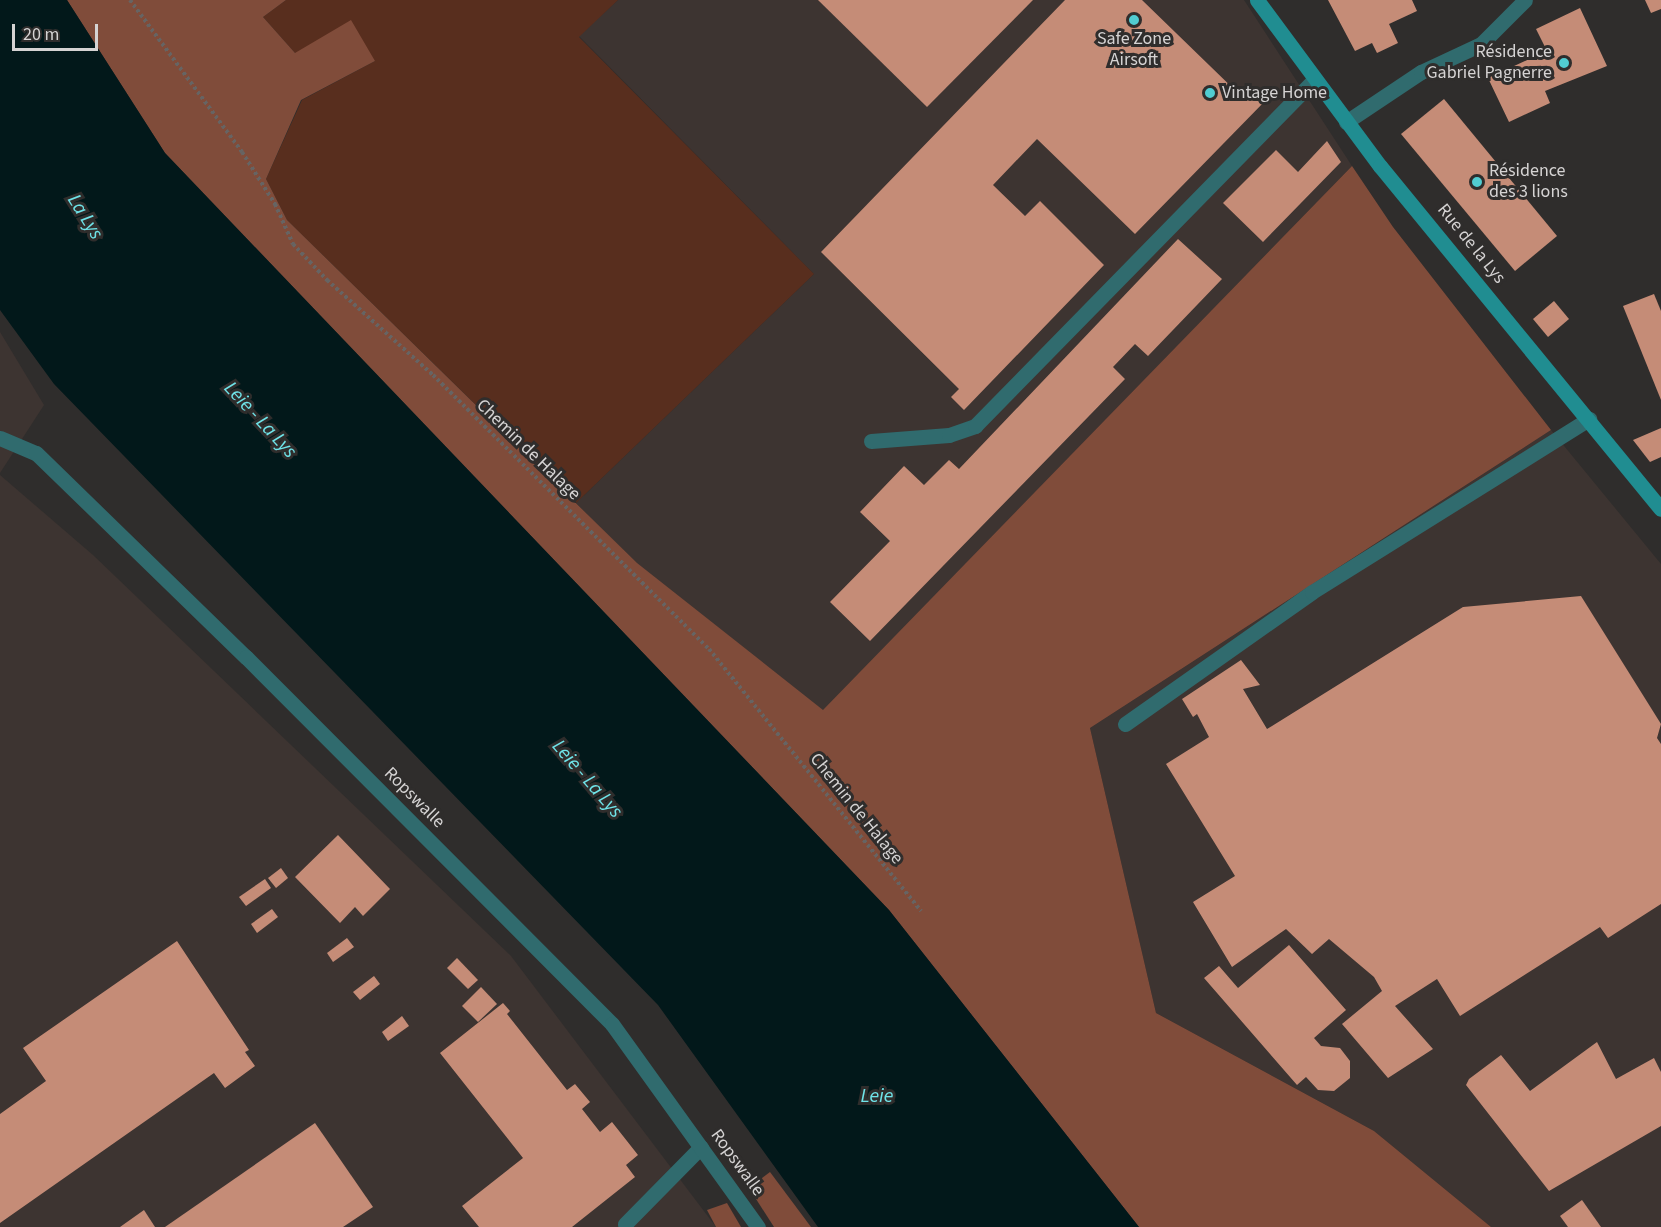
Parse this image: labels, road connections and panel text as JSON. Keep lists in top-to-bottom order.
{
  "streets": {
    "main road": ["Rue de la Lys"],
    "street": ["Ropswalle"],
    "path": ["Chemin de Halage"]
  },
  "water": ["La Lys", "Leie - La Lys", "Leie"],
  "places": [
    "Safe Zone Airsoft",
    "Résidence Gabriel Pagnerre",
    "Vintage Home",
    "Résidence des 3 lions"
  ],
  "scale_bar": "20 m"
}
